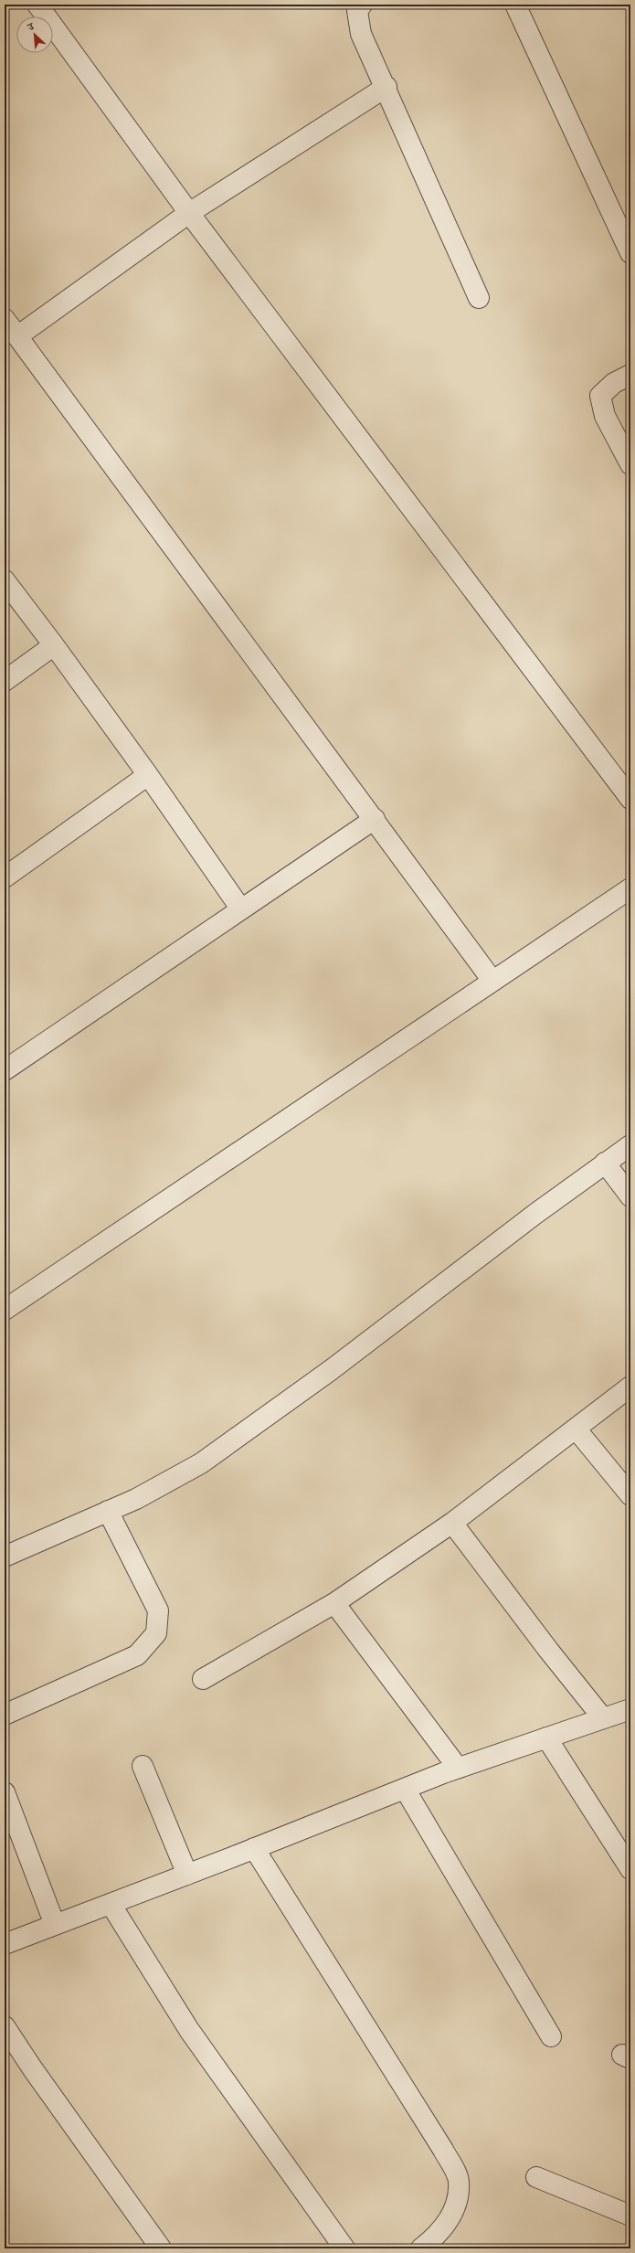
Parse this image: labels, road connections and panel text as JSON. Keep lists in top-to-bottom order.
{
  "north": "top left"
}
